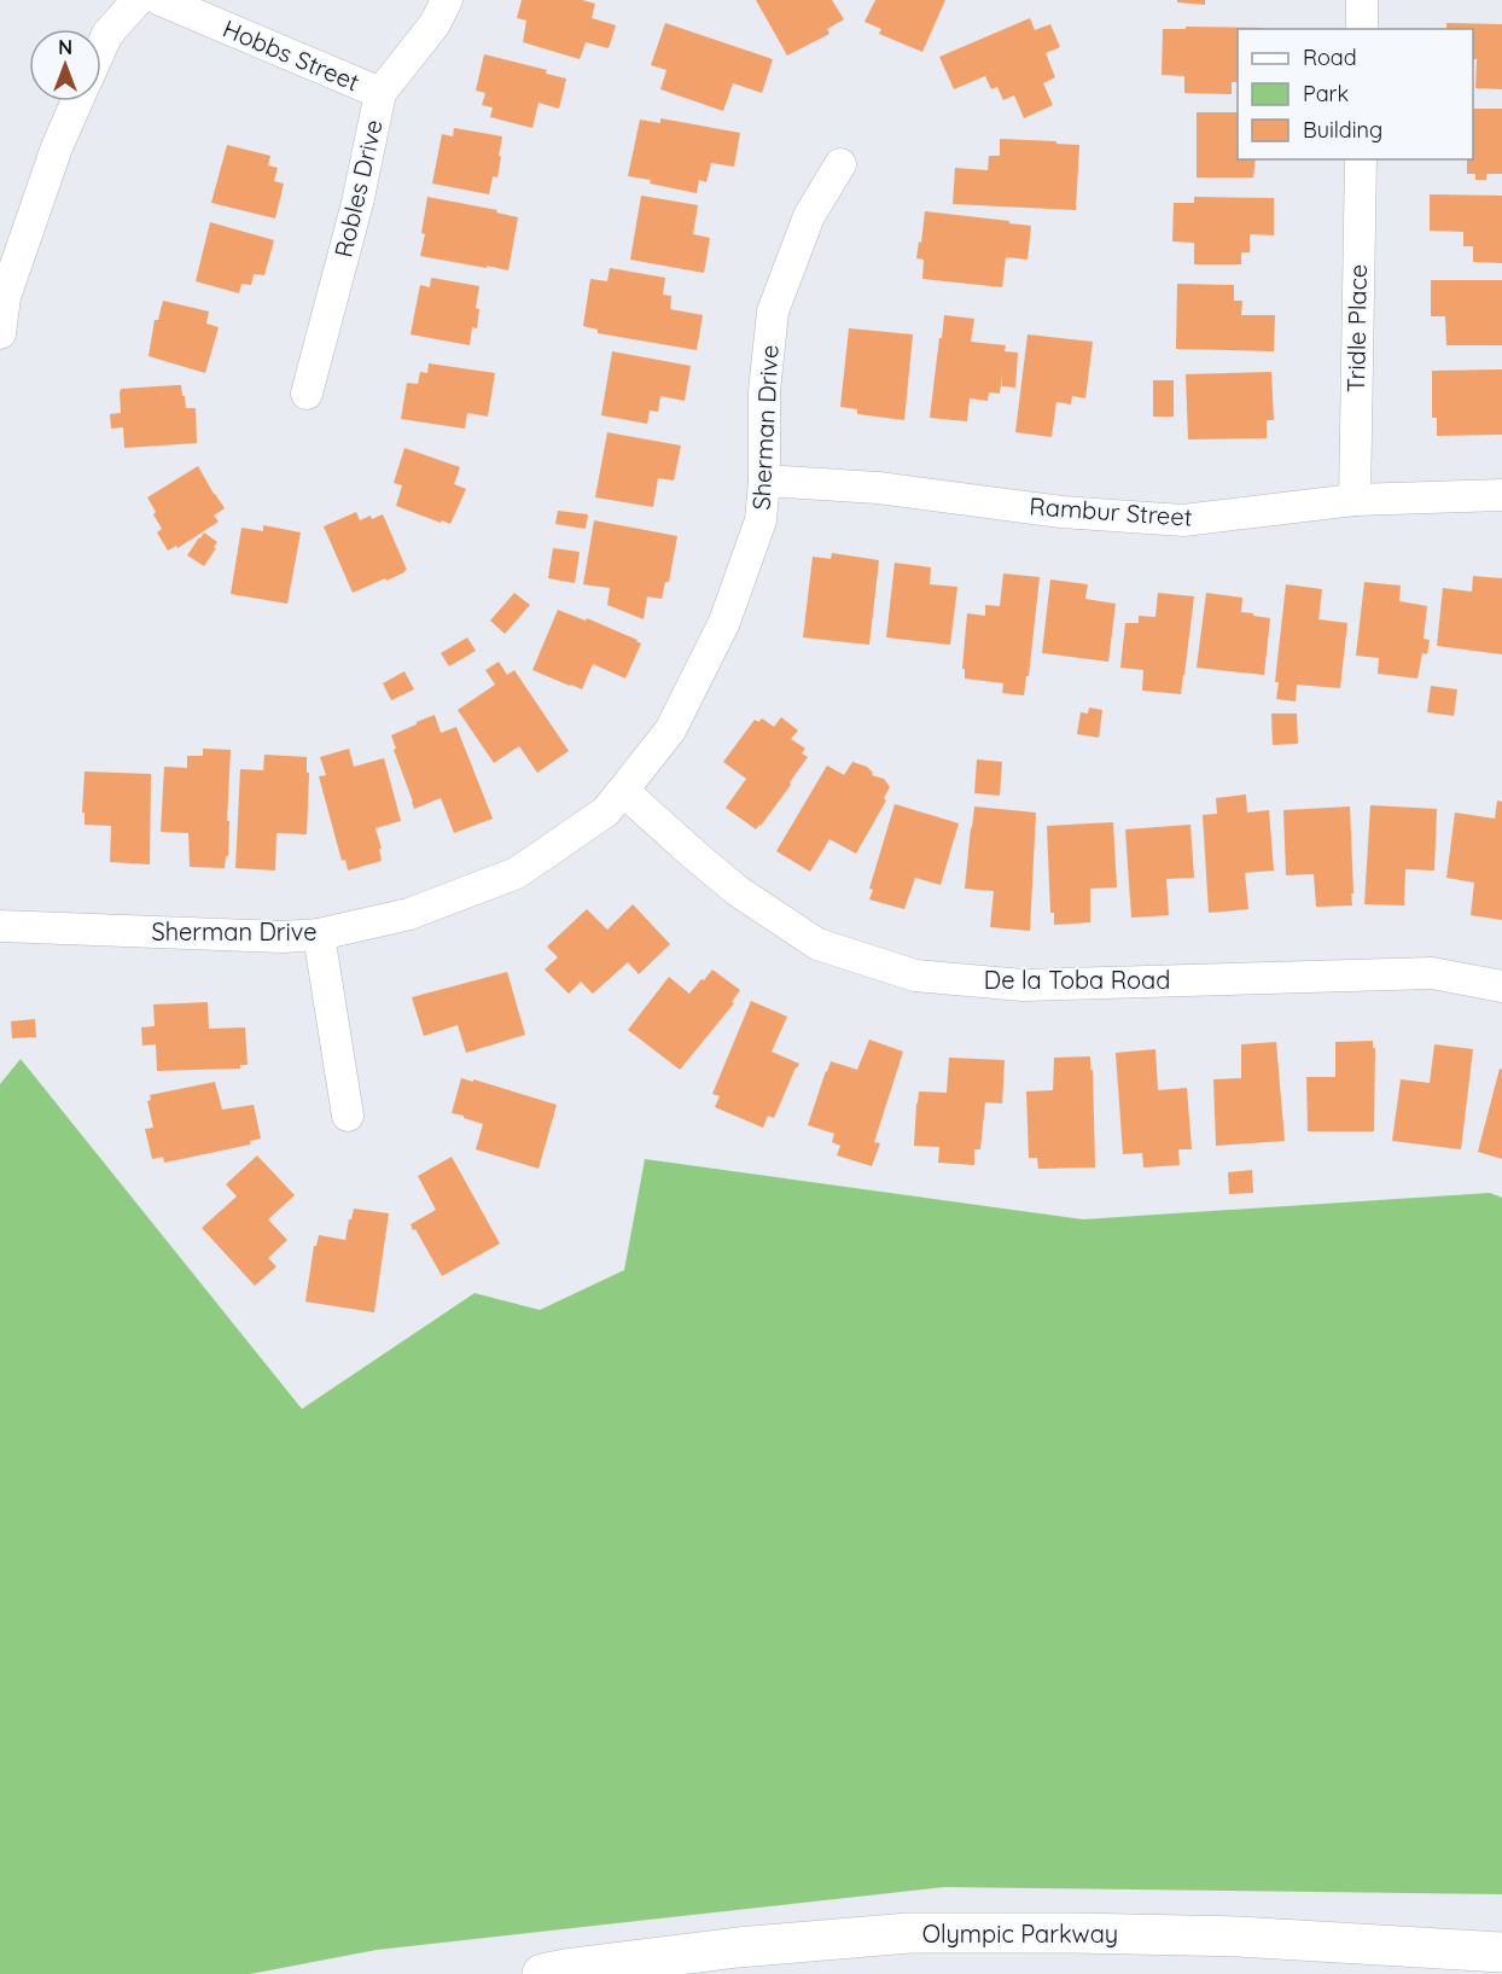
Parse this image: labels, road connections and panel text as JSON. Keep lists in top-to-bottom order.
{
  "streets": {
    "main road": ["Olympic Parkway"],
    "street": [
      "Hobbs Street",
      "Robles Drive",
      "Tridle Place",
      "Sherman Drive",
      "Rambur Street",
      "De la Toba Road"
    ]
  },
  "crossings": [
    ["Hobbs Street", "Robles Drive"],
    ["Tridle Place", "Rambur Street"],
    ["Sherman Drive", "Rambur Street"],
    ["Sherman Drive", "De la Toba Road"]
  ],
  "legend": ["Road", "Park", "Building"],
  "north": "top"
}
